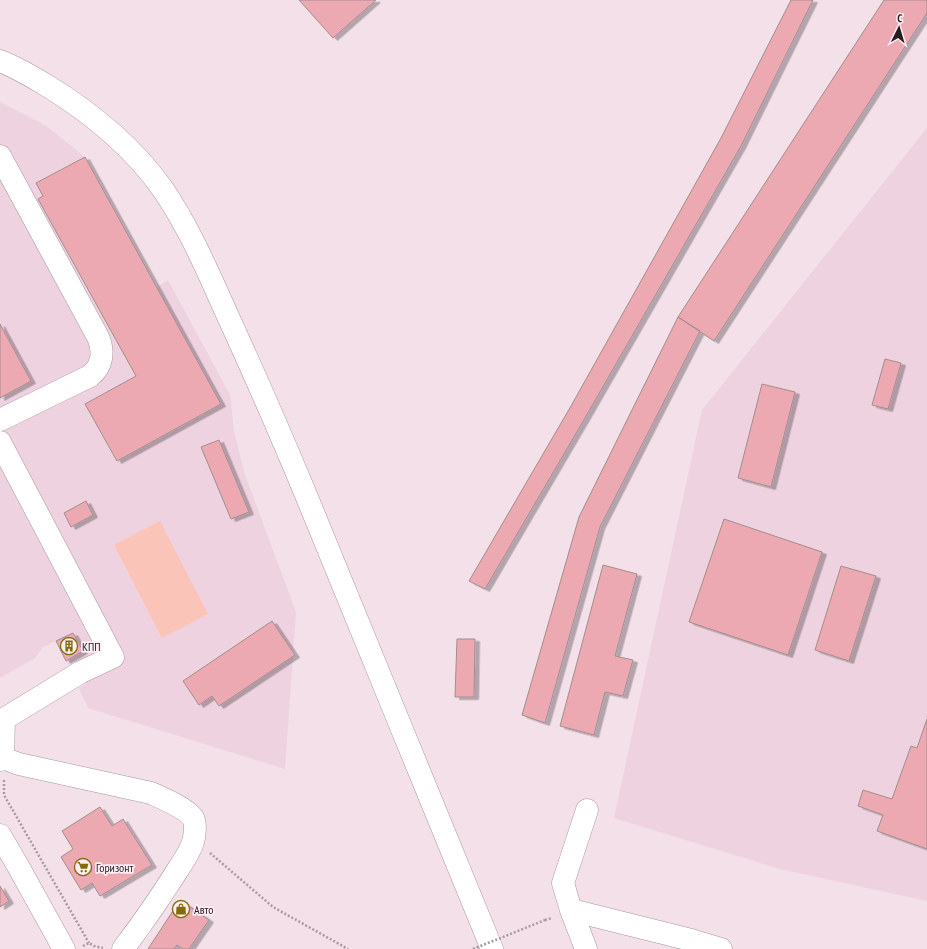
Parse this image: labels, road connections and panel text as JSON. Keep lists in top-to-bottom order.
{
  "places": {
    "building": ["КПП"],
    "supermarket": ["Горизонт"],
    "shop": ["Авто"]
  },
  "north": "top"
}
